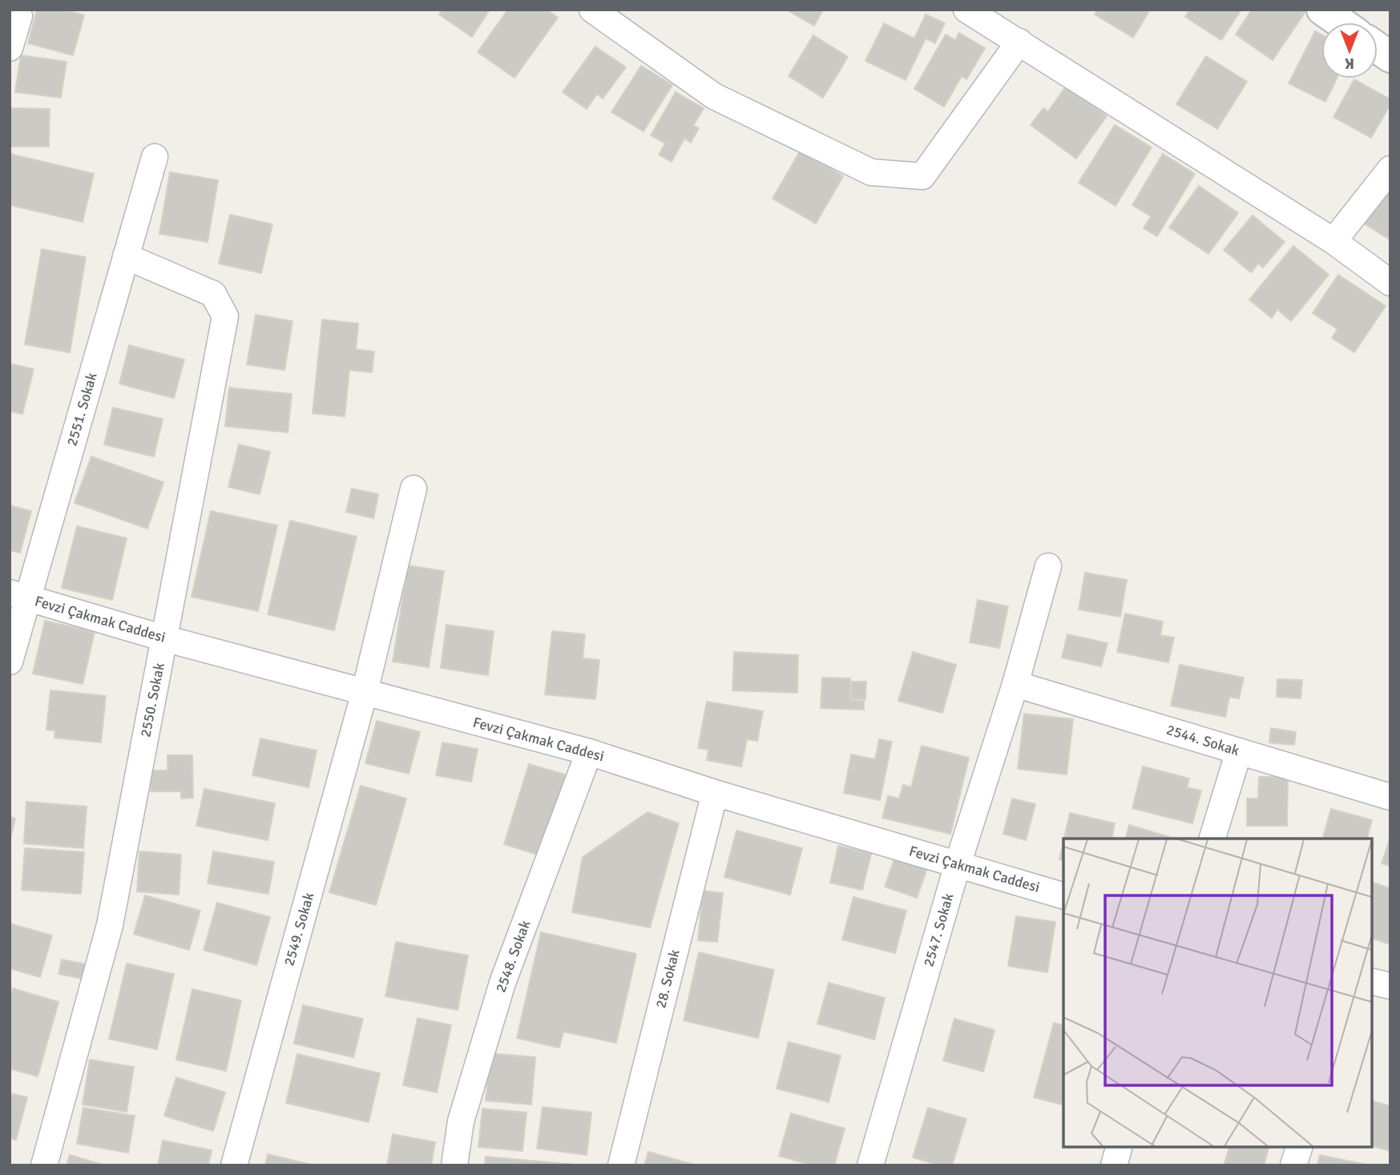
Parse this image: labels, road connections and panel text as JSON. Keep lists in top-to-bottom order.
{
  "streets": {
    "street": [
      "2551. Sokak",
      "Fevzi Çakmak Caddesi",
      "2550. Sokak",
      "2544. Sokak",
      "2549. Sokak",
      "2547. Sokak",
      "2548. Sokak",
      "28. Sokak"
    ]
  },
  "crossings": [
    ["2551. Sokak", "Fevzi Çakmak Caddesi"],
    ["2551. Sokak", "2550. Sokak"],
    ["Fevzi Çakmak Caddesi", "2550. Sokak"],
    ["Fevzi Çakmak Caddesi", "2549. Sokak"],
    ["Fevzi Çakmak Caddesi", "2547. Sokak"],
    ["Fevzi Çakmak Caddesi", "2548. Sokak"],
    ["Fevzi Çakmak Caddesi", "28. Sokak"],
    ["2544. Sokak", "2547. Sokak"]
  ],
  "north": "bottom"
}
